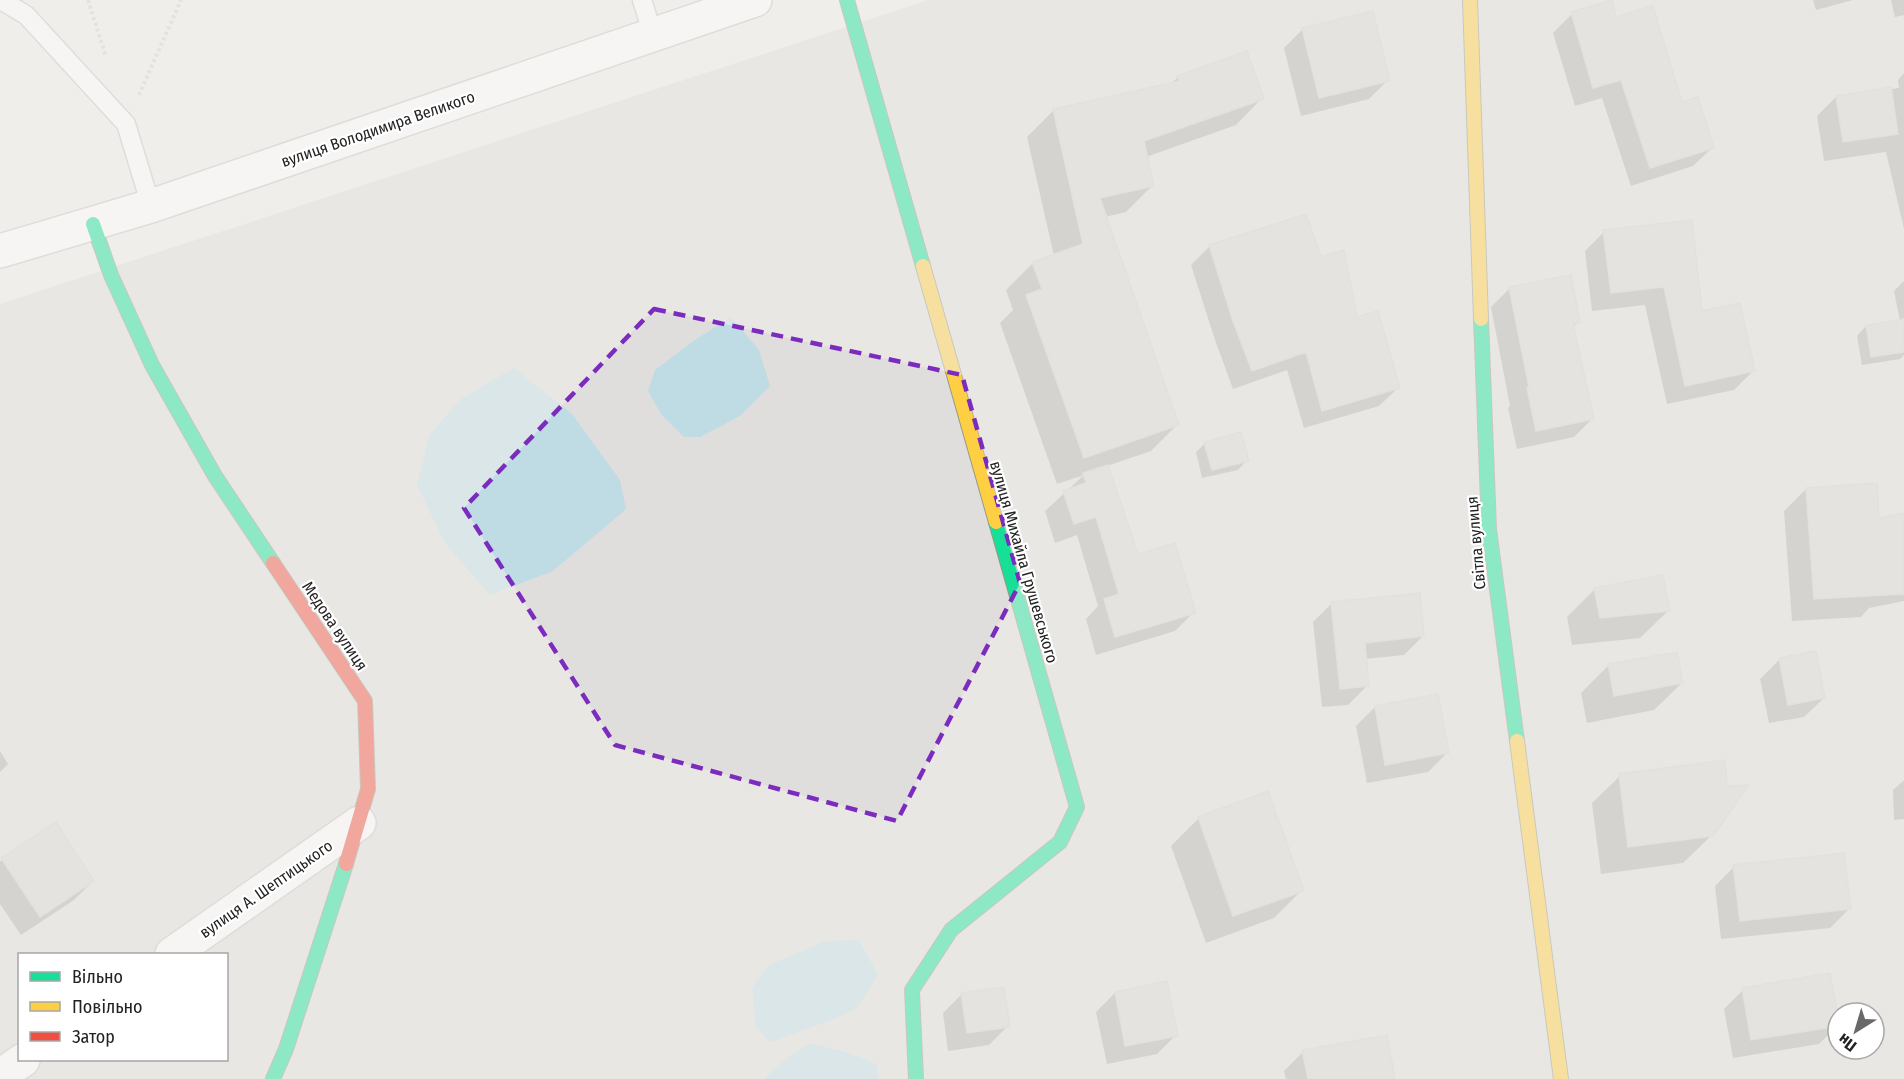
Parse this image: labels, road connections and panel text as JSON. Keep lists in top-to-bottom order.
{
  "streets": {
    "street": [
      "вулиця Володимира Великого",
      "Світла вулиця",
      "вулиця Михайла Грушевського",
      "Медова вулиця",
      "вулиця А. Шептицького"
    ]
  },
  "crossings": [
    ["вулиця Володимира Великого", "Медова вулиця"],
    ["Медова вулиця", "вулиця А. Шептицького"]
  ],
  "legend": ["Вільно", "Повільно", "Затор"],
  "north": "bottom left"
}
